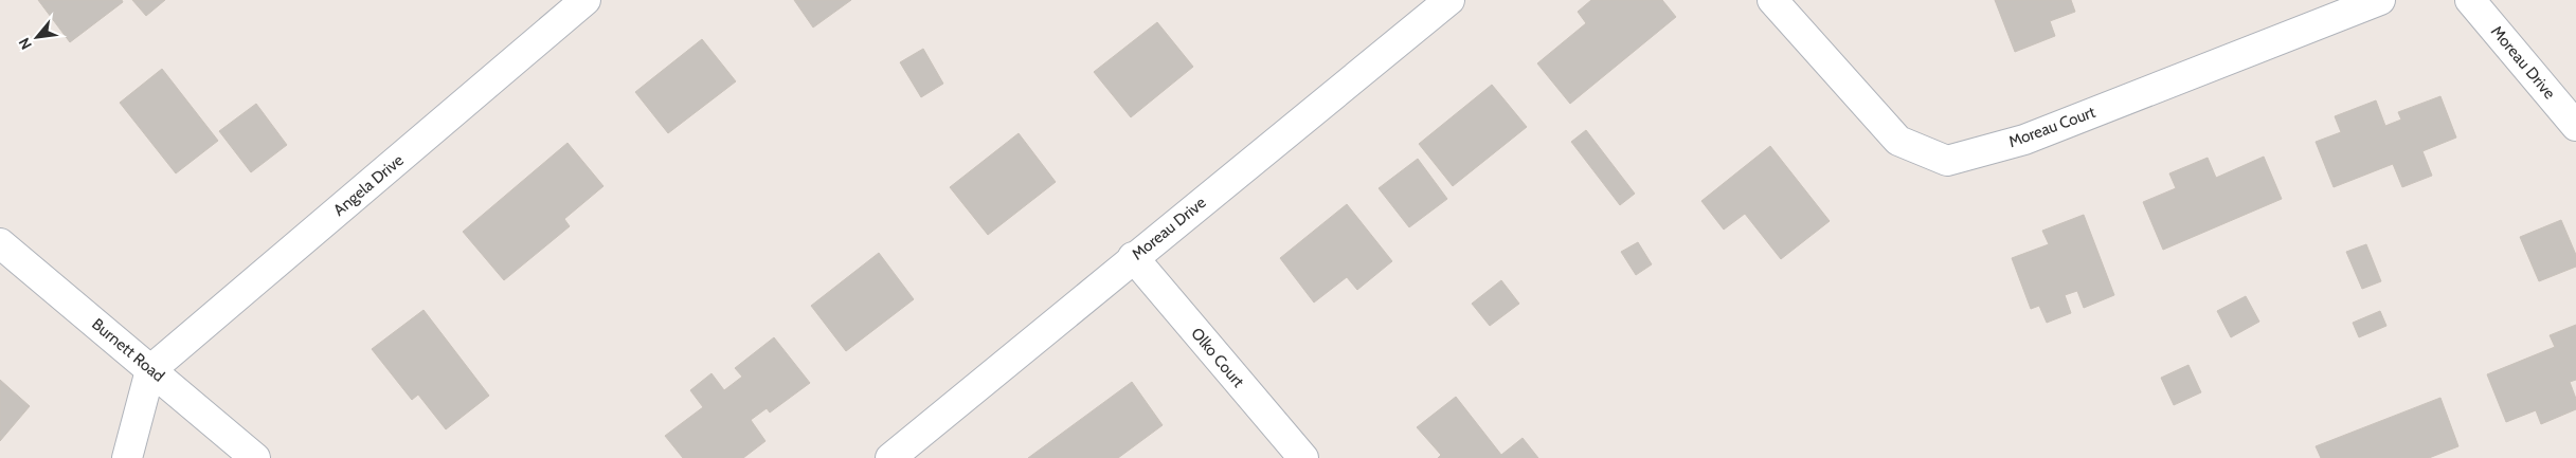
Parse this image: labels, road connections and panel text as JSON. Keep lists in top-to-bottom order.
{
  "streets": {
    "street": [
      "Moreau Drive",
      "Moreau Court",
      "Angela Drive",
      "Burnett Road",
      "Olko Court"
    ]
  },
  "crossings": [
    ["Moreau Drive", "Olko Court"],
    ["Angela Drive", "Burnett Road"]
  ],
  "north": "bottom left"
}
